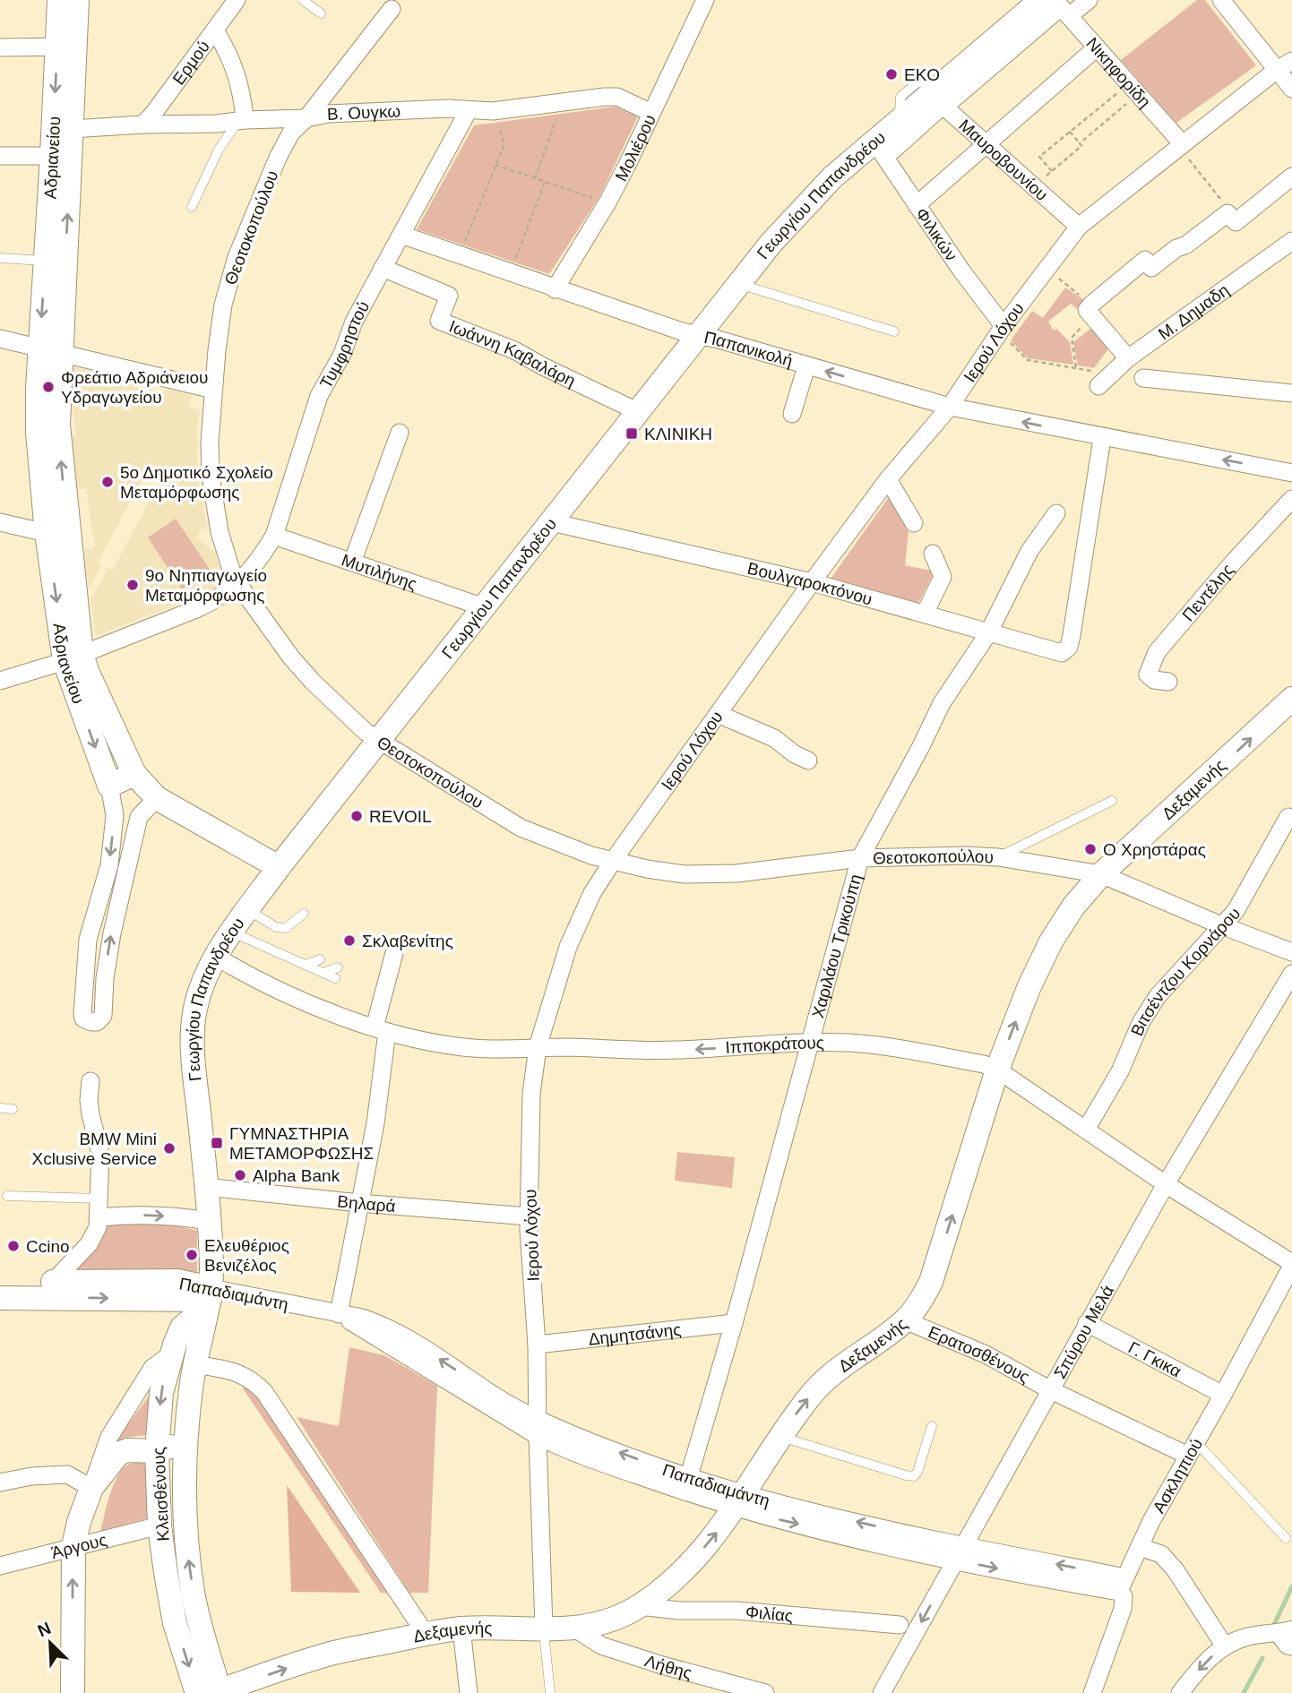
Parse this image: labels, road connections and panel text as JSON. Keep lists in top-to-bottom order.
{
  "streets": {
    "main road": [
      "Αδριανείου",
      "Γεωργίου Παπανδρέου",
      "Δεξαμενής",
      "Παπαδιαμάντη",
      "Κλεισθένους"
    ],
    "street": [
      "Ερμού",
      "Νικηφορίδη",
      "Β. Ουγκω",
      "Μολιέρου",
      "Μαυροβουνίου",
      "Θεοτοκοπούλου",
      "Φιλικών",
      "Μ. Δημαδη",
      "Ιερού Λόχου",
      "Τυμφρηστού",
      "Παπανικολή",
      "Ιωάννη Καβαλάρη",
      "Μυτιλήνης",
      "Βουλγαροκτόνου",
      "Πεντέλης",
      "Χαριλάου Τρικούπη",
      "Βιτσέντζου Κορνάρου",
      "Ιπποκράτους",
      "Βηλαρά",
      "Σπύρου Μελά",
      "Δημητσάνης",
      "Ερατοσθένους",
      "Γ. Γκικα",
      "Ασκληπιού",
      "Άργους",
      "Φιλίας",
      "Λήθης"
    ]
  },
  "crossings": [
    ["Ερμού", "Β. Ουγκω"],
    ["Νικηφορίδη", "Γεωργίου Παπανδρέου"],
    ["Νικηφορίδη", "Ιερού Λόχου"],
    ["Β. Ουγκω", "Μολιέρου"],
    ["Β. Ουγκω", "Αδριανείου"],
    ["Β. Ουγκω", "Θεοτοκοπούλου"],
    ["Β. Ουγκω", "Τυμφρηστού"],
    ["Μολιέρου", "Παπανικολή"],
    ["Αδριανείου", "Γεωργίου Παπανδρέου"],
    ["Αδριανείου", "Τυμφρηστού"],
    ["Μαυροβουνίου", "Γεωργίου Παπανδρέου"],
    ["Μαυροβουνίου", "Ιερού Λόχου"],
    ["Γεωργίου Παπανδρέου", "Θεοτοκοπούλου"],
    ["Γεωργίου Παπανδρέου", "Φιλικών"],
    ["Γεωργίου Παπανδρέου", "Παπανικολή"],
    ["Γεωργίου Παπανδρέου", "Ιωάννη Καβαλάρη"],
    ["Γεωργίου Παπανδρέου", "Μυτιλήνης"],
    ["Γεωργίου Παπανδρέου", "Βουλγαροκτόνου"],
    ["Γεωργίου Παπανδρέου", "Ιπποκράτους"],
    ["Γεωργίου Παπανδρέου", "Βηλαρά"],
    ["Γεωργίου Παπανδρέου", "Παπαδιαμάντη"],
    ["Γεωργίου Παπανδρέου", "Κλεισθένους"],
    ["Θεοτοκοπούλου", "Ιερού Λόχου"],
    ["Θεοτοκοπούλου", "Τυμφρηστού"],
    ["Θεοτοκοπούλου", "Δεξαμενής"],
    ["Θεοτοκοπούλου", "Χαριλάου Τρικούπη"],
    ["Θεοτοκοπούλου", "Βιτσέντζου Κορνάρου"],
    ["Φιλικών", "Ιερού Λόχου"],
    ["Ιερού Λόχου", "Παπανικολή"],
    ["Ιερού Λόχου", "Βουλγαροκτόνου"],
    ["Ιερού Λόχου", "Δεξαμενής"],
    ["Ιερού Λόχου", "Ιπποκράτους"],
    ["Ιερού Λόχου", "Βηλαρά"],
    ["Ιερού Λόχου", "Παπαδιαμάντη"],
    ["Ιερού Λόχου", "Δημητσάνης"],
    ["Τυμφρηστού", "Παπανικολή"],
    ["Τυμφρηστού", "Ιωάννη Καβαλάρη"],
    ["Τυμφρηστού", "Μυτιλήνης"],
    ["Παπανικολή", "Βουλγαροκτόνου"],
    ["Βουλγαροκτόνου", "Χαριλάου Τρικούπη"],
    ["Δεξαμενής", "Ιπποκράτους"],
    ["Δεξαμενής", "Παπαδιαμάντη"],
    ["Δεξαμενής", "Ερατοσθένους"],
    ["Δεξαμενής", "Κλεισθένους"],
    ["Δεξαμενής", "Φιλίας"],
    ["Δεξαμενής", "Λήθης"],
    ["Χαριλάου Τρικούπη", "Ιπποκράτους"],
    ["Χαριλάου Τρικούπη", "Παπαδιαμάντη"],
    ["Χαριλάου Τρικούπη", "Δημητσάνης"],
    ["Βιτσέντζου Κορνάρου", "Ιπποκράτους"],
    ["Ιπποκράτους", "Σπύρου Μελά"],
    ["Ιπποκράτους", "Ασκληπιού"],
    ["Παπαδιαμάντη", "Σπύρου Μελά"],
    ["Παπαδιαμάντη", "Ασκληπιού"],
    ["Παπαδιαμάντη", "Κλεισθένους"],
    ["Σπύρου Μελά", "Ερατοσθένους"],
    ["Σπύρου Μελά", "Γ. Γκικα"],
    ["Ερατοσθένους", "Ασκληπιού"],
    ["Γ. Γκικα", "Ασκληπιού"],
    ["Κλεισθένους", "Άργους"]
  ],
  "one_way": ["Δεξαμενής"],
  "places": {
    "other": [
      "EKO",
      "Φρεάτιο Αδριάνειου Υδραγωγείου",
      "5ο Δημοτικό Σχολείο Μεταμόρφωσης",
      "9ο Νηπιαγωγείο Μεταμόρφωσης",
      "REVOIL",
      "Ο Χρηστάρας",
      "Σκλαβενίτης",
      "BMW Mini Xclusive Service",
      "Alpha Bank",
      "Ccino",
      "Ελευθέριος Βενιζέλος"
    ],
    "transit": ["ΚΛΙΝΙΚΗ", "ΓΥΜΝΑΣΤΗΡΙΑ ΜΕΤΑΜΟΡΦΩΣΗΣ"]
  },
  "north": "top left"
}
